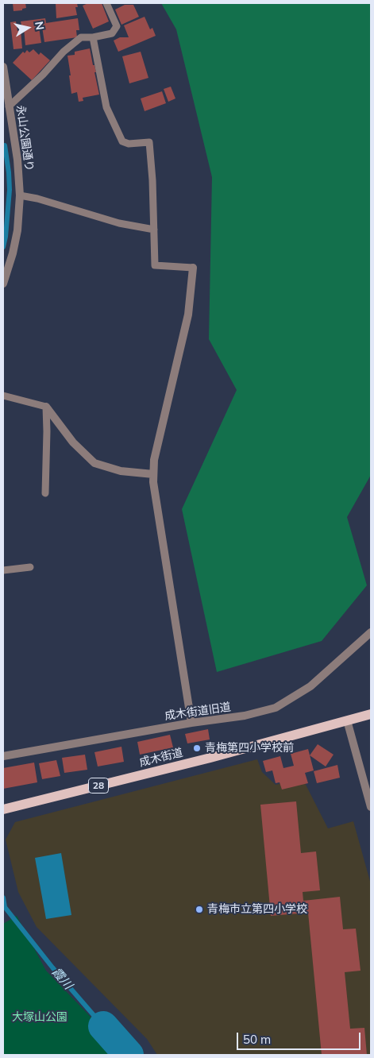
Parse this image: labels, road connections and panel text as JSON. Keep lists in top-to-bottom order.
{
  "streets": {
    "main road": ["成木街道", "28"],
    "street": ["永山公園通り", "成木街道旧道"]
  },
  "water": ["霞川"],
  "parks": ["大塚山公園"],
  "places": ["青梅第四小学校前", "青梅市立第四小学校"],
  "scale_bar": "50 m",
  "north": "right"
}
